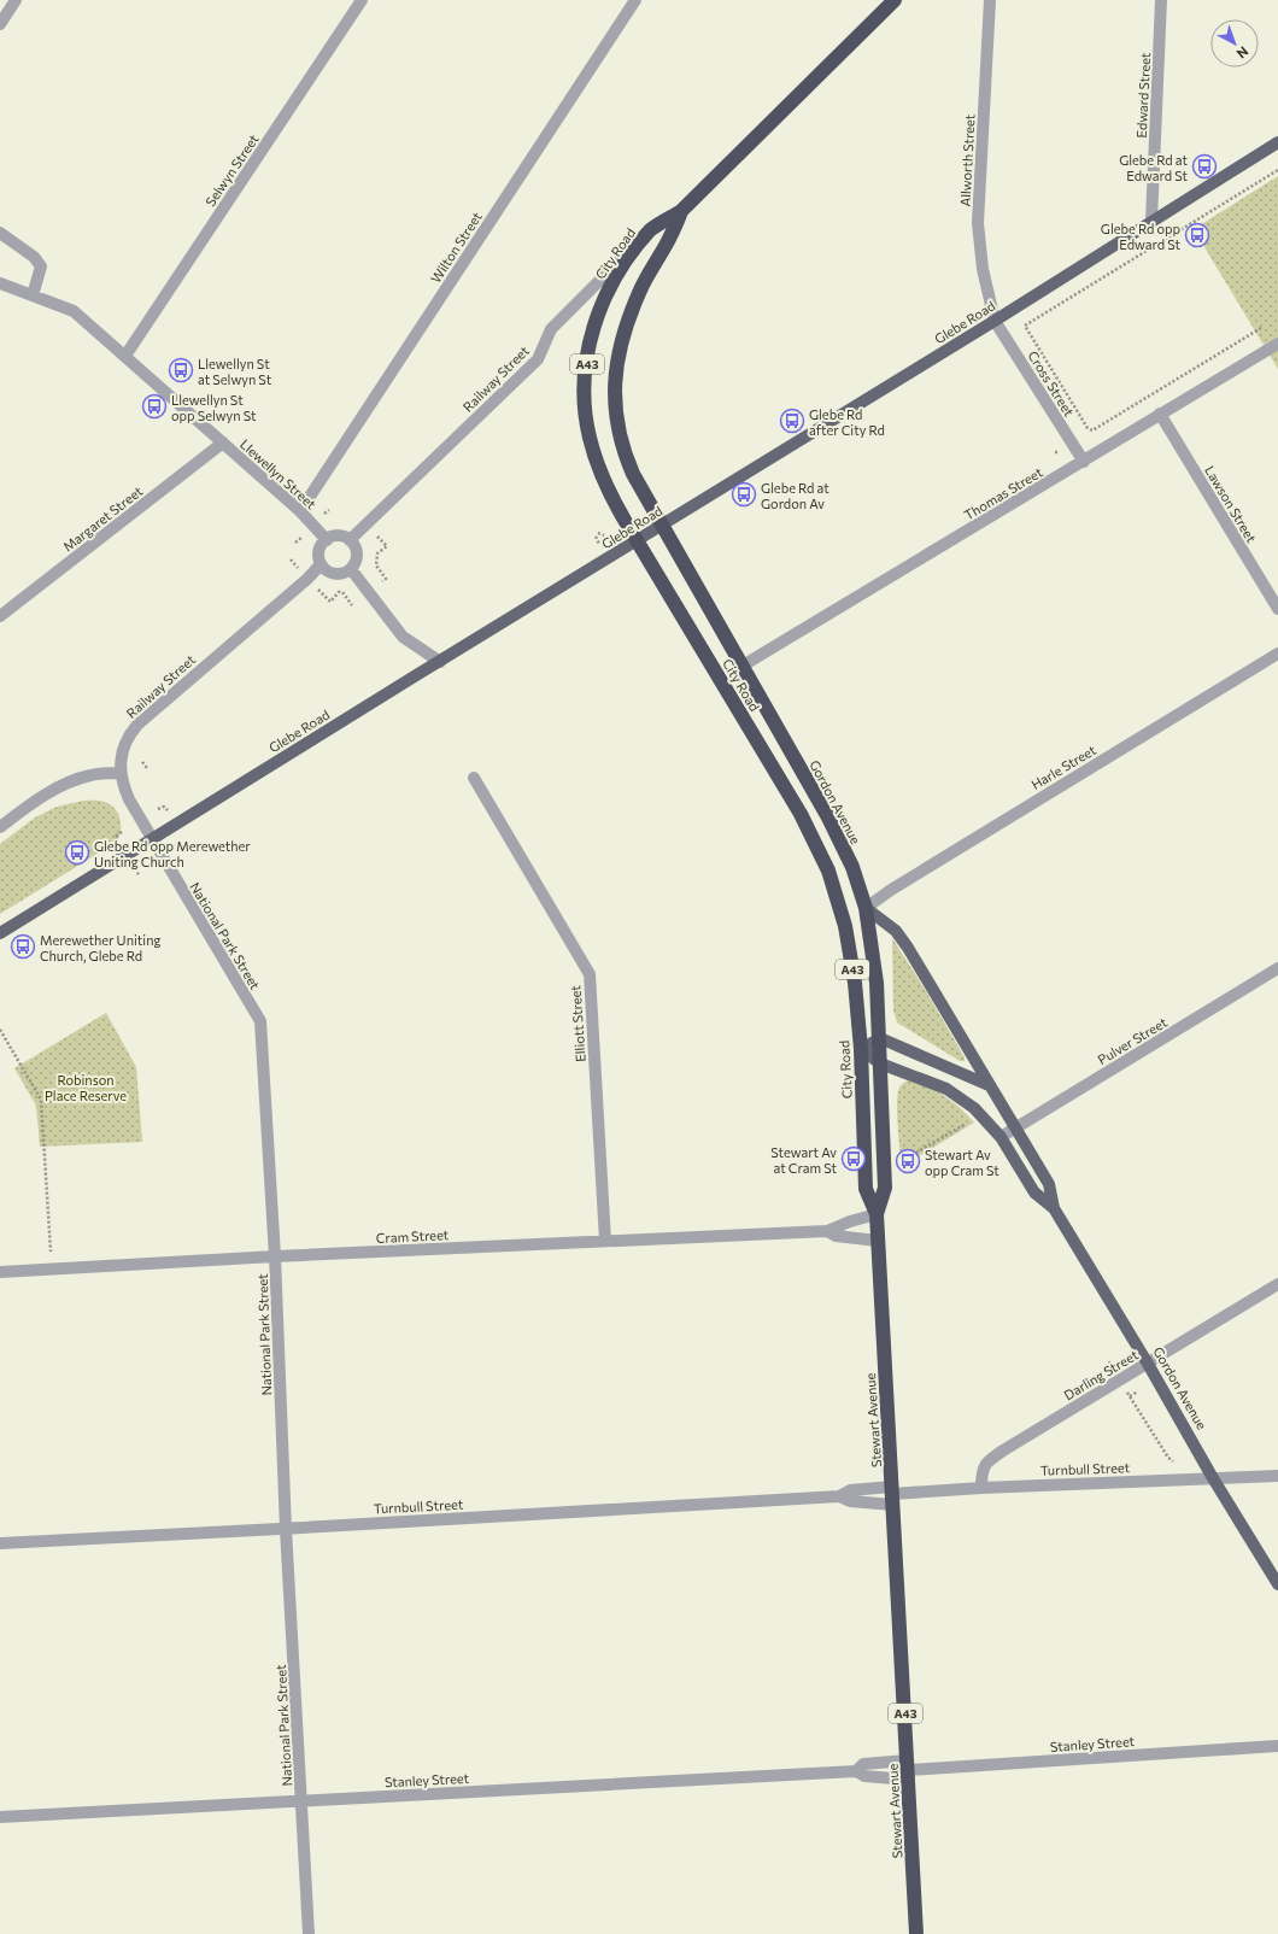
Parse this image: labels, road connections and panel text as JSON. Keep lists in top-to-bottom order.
{
  "streets": {
    "highway": [
      "City Road",
      "A43",
      "Gordon Avenue",
      "Stewart Avenue"
    ],
    "main road": ["Glebe Road"],
    "street": [
      "Edward Street",
      "Allworth Street",
      "Selwyn Street",
      "Wilton Street",
      "Railway Street",
      "Cross Street",
      "Llewellyn Street",
      "Thomas Street",
      "Lawson Street",
      "Margaret Street",
      "Harle Street",
      "National Park Street",
      "Elliott Street",
      "Pulver Street",
      "Cram Street",
      "Darling Street",
      "Turnbull Street",
      "Stanley Street"
    ]
  },
  "crossings": [
    ["Edward Street", "Glebe Road"],
    ["Allworth Street", "Glebe Road"],
    ["Allworth Street", "Cross Street"],
    ["Selwyn Street", "Llewellyn Street"],
    ["Wilton Street", "Llewellyn Street"],
    ["City Road", "Glebe Road"],
    ["City Road", "Railway Street"],
    ["City Road", "Gordon Avenue"],
    ["City Road", "Cram Street"],
    ["City Road", "Stewart Avenue"],
    ["Glebe Road", "Cross Street"],
    ["Glebe Road", "Gordon Avenue"],
    ["Glebe Road", "National Park Street"],
    ["Railway Street", "Llewellyn Street"],
    ["Railway Street", "National Park Street"],
    ["Cross Street", "Thomas Street"],
    ["Llewellyn Street", "Margaret Street"],
    ["Thomas Street", "Lawson Street"],
    ["Thomas Street", "Gordon Avenue"],
    ["Harle Street", "Gordon Avenue"],
    ["Harle Street", "Stewart Avenue"],
    ["Gordon Avenue", "Pulver Street"],
    ["Gordon Avenue", "Darling Street"],
    ["Gordon Avenue", "Stewart Avenue"],
    ["Gordon Avenue", "Turnbull Street"],
    ["National Park Street", "Cram Street"],
    ["National Park Street", "Turnbull Street"],
    ["National Park Street", "Stanley Street"],
    ["Elliott Street", "Cram Street"],
    ["Cram Street", "Stewart Avenue"],
    ["Darling Street", "Turnbull Street"],
    ["Stewart Avenue", "Turnbull Street"],
    ["Stewart Avenue", "Stanley Street"]
  ],
  "parks": ["Robinson Place Reserve"],
  "places": {
    "bus stop": [
      "Glebe Rd at Edward St",
      "Glebe Rd opp Edward St",
      "Llewellyn St at Selwyn St",
      "Llewellyn St opp Selwyn St",
      "Glebe Rd after City Rd",
      "Glebe Rd at Gordon Av",
      "Glebe Rd opp Merewether Uniting Church",
      "Merewether Uniting Church, Glebe Rd",
      "Stewart Av at Cram St",
      "Stewart Av opp Cram St"
    ]
  },
  "north": "bottom right"
}
